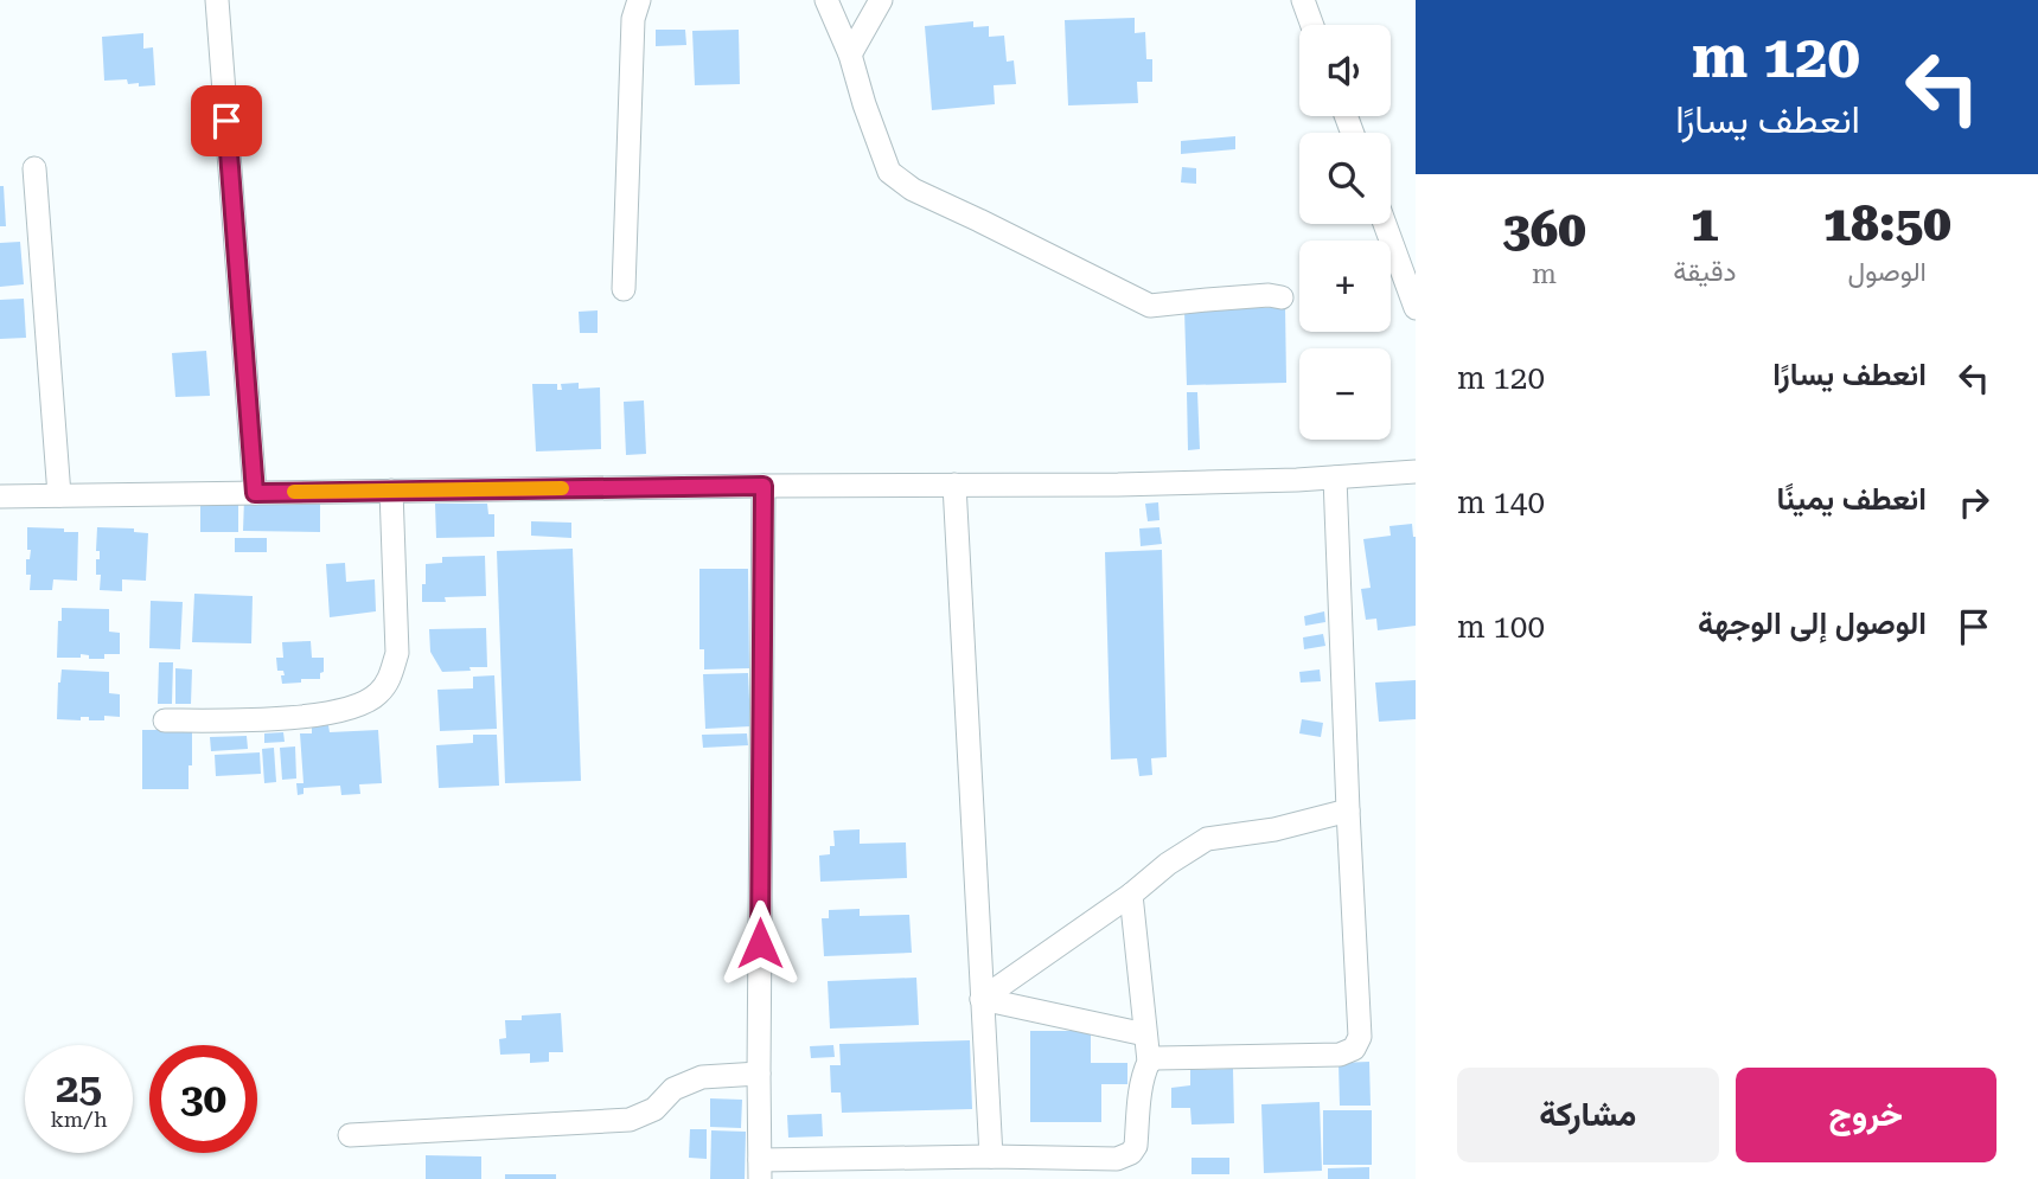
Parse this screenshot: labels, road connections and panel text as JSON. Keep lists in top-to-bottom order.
{
  "page": {
    "turn": ["120 m", "انعطف يسارًا"],
    "map_buttons": ["+", "−"],
    "eta": [
      "18:50",
      "الوصول",
      "1",
      "دقيقة",
      "360",
      "m"
    ],
    "list": [
      {
        "name": "انعطف يسارًا",
        "value": "120 m"
      },
      {
        "name": "انعطف يمينًا",
        "value": "140 m"
      },
      {
        "name": "الوصول إلى الوجهة",
        "value": "100 m"
      }
    ],
    "speed": "25 km/h",
    "limit": "30",
    "buttons": ["خروج", "مشاركة"]
  }
}
